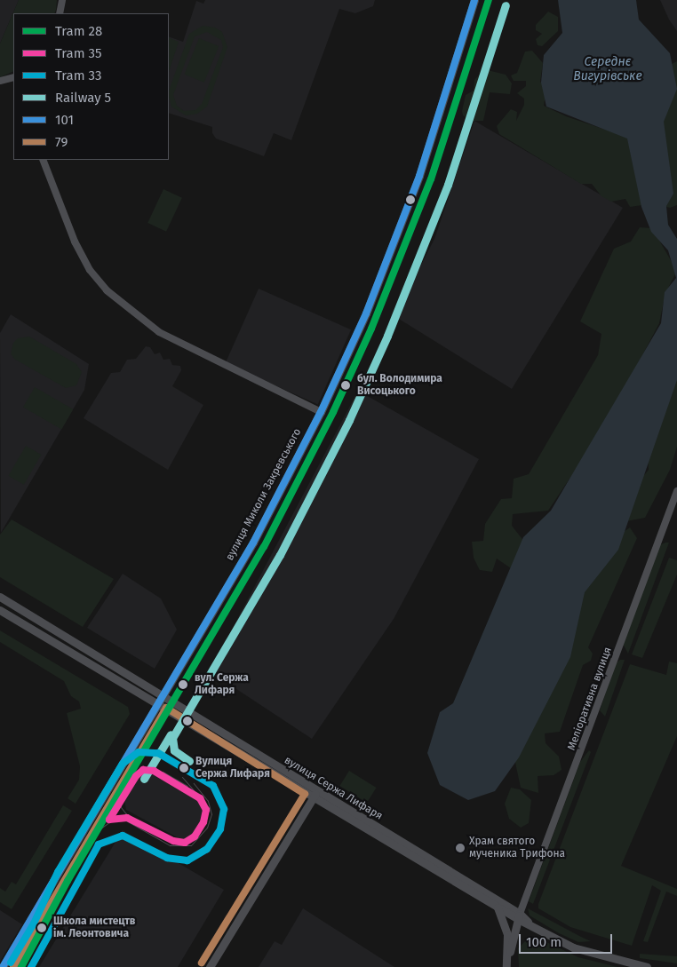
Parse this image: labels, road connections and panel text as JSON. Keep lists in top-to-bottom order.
{
  "streets": {
    "street": ["вулиця Миколи Закревського", "Меліоративна вулиця", "вулиця Сержа Лифаря"]
  },
  "crossings": [
    ["вулиця Миколи Закревського", "вулиця Сержа Лифаря"],
    ["Меліоративна вулиця", "вулиця Сержа Лифаря"]
  ],
  "water": ["Середнє Вигурівське"],
  "places": [
    "бул. Володимира Висоцького",
    "вул. Сержа Лифаря",
    "Вулиця Сержа Лифаря",
    "Храм святого мученика Трифона",
    "Школа мистецтв ім. Леонтовича"
  ],
  "lines": [
    "tram line 28",
    "transit line 101",
    "rail line 5",
    "transit line 79",
    "tram line 33",
    "tram line 35"
  ],
  "legend": [
    "Tram 28",
    "Tram 35",
    "Tram 33",
    "Railway 5",
    "101",
    "79"
  ],
  "scale_bar": "100 m"
}
